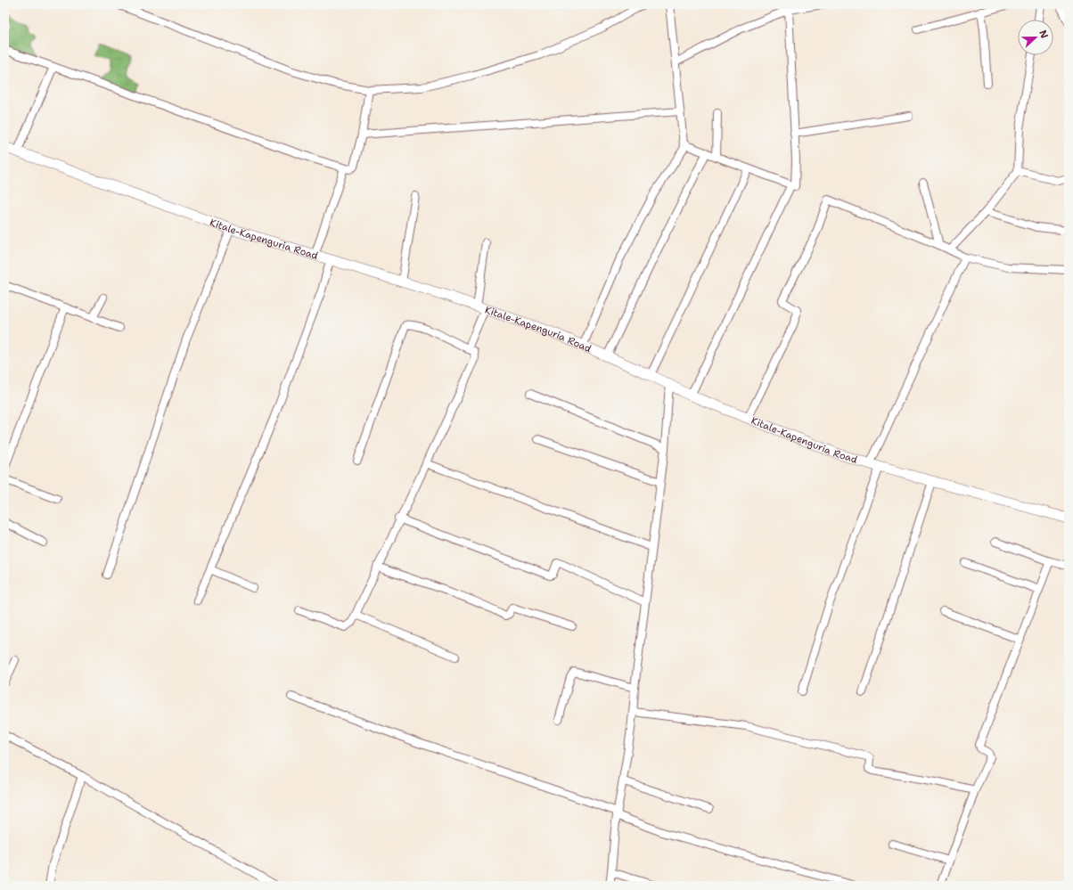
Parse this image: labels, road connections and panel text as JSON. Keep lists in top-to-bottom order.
{
  "streets": {
    "highway": ["Kitale-Kapenguria Road"]
  },
  "north": "right"
}
